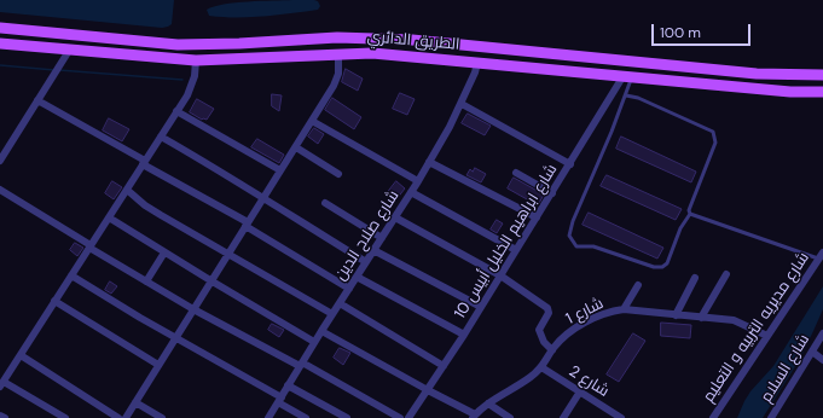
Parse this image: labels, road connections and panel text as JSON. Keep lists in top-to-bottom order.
{
  "streets": {
    "main road": ["الطريق الدائري"],
    "street": [
      "شارع صلاح الدين",
      "شارع ابراهيم الخليل أبيس 10",
      "شارع 1",
      "شارع مديريه التربيه و التعليم",
      "شارع السلام",
      "شارع 2"
    ]
  },
  "crossings": [
    ["الطريق الدائري", "شارع صلاح الدين"],
    ["الطريق الدائري", "شارع ابراهيم الخليل أبيس 10"],
    ["شارع 1", "شارع مديريه التربيه و التعليم"],
    ["شارع 1", "شارع 2"]
  ],
  "scale_bar": "100 m"
}
